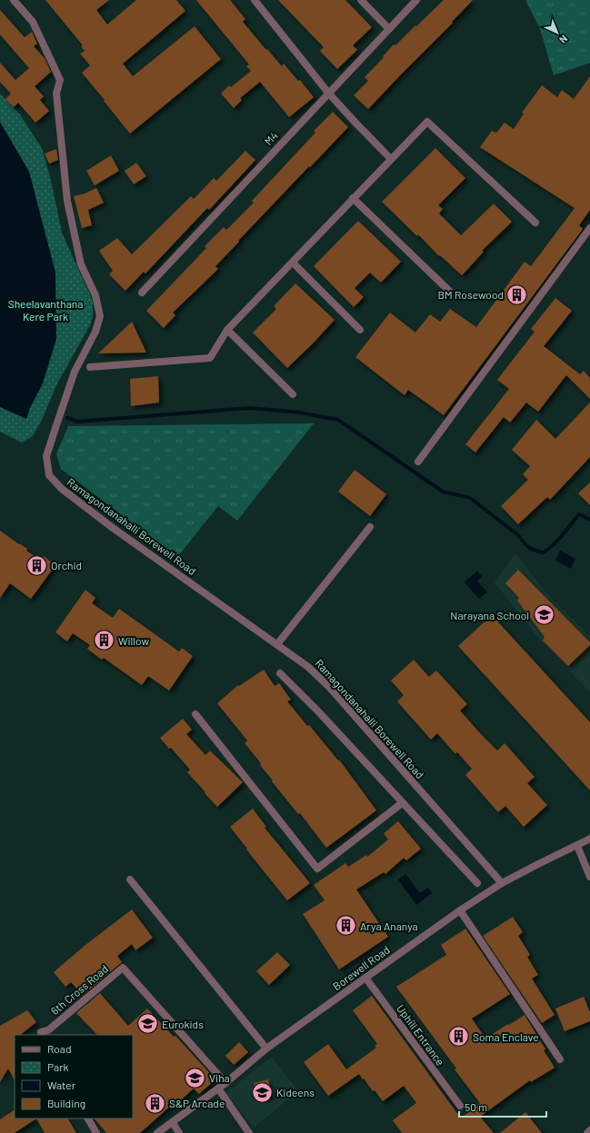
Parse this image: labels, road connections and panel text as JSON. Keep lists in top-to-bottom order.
{
  "streets": {
    "street": [
      "M4",
      "Ramagondanahalli Borewell Road",
      "Borewell Road",
      "6th Cross Road",
      "Uphill Entrance"
    ]
  },
  "crossings": [
    ["Ramagondanahalli Borewell Road", "Borewell Road"],
    ["Borewell Road", "6th Cross Road"],
    ["Borewell Road", "Uphill Entrance"]
  ],
  "parks": ["Sheelavanthana Kere Park"],
  "places": {
    "building": [
      "BM Rosewood",
      "Orchid",
      "Willow",
      "Arya Ananya",
      "Soma Enclave",
      "S&P Arcade"
    ],
    "school or university": [
      "Narayana School",
      "Eurokids",
      "Viha",
      "Kideens"
    ]
  },
  "legend": [
    "Road",
    "Park",
    "Water",
    "Building"
  ],
  "scale_bar": "50 m",
  "north": "bottom right"
}
